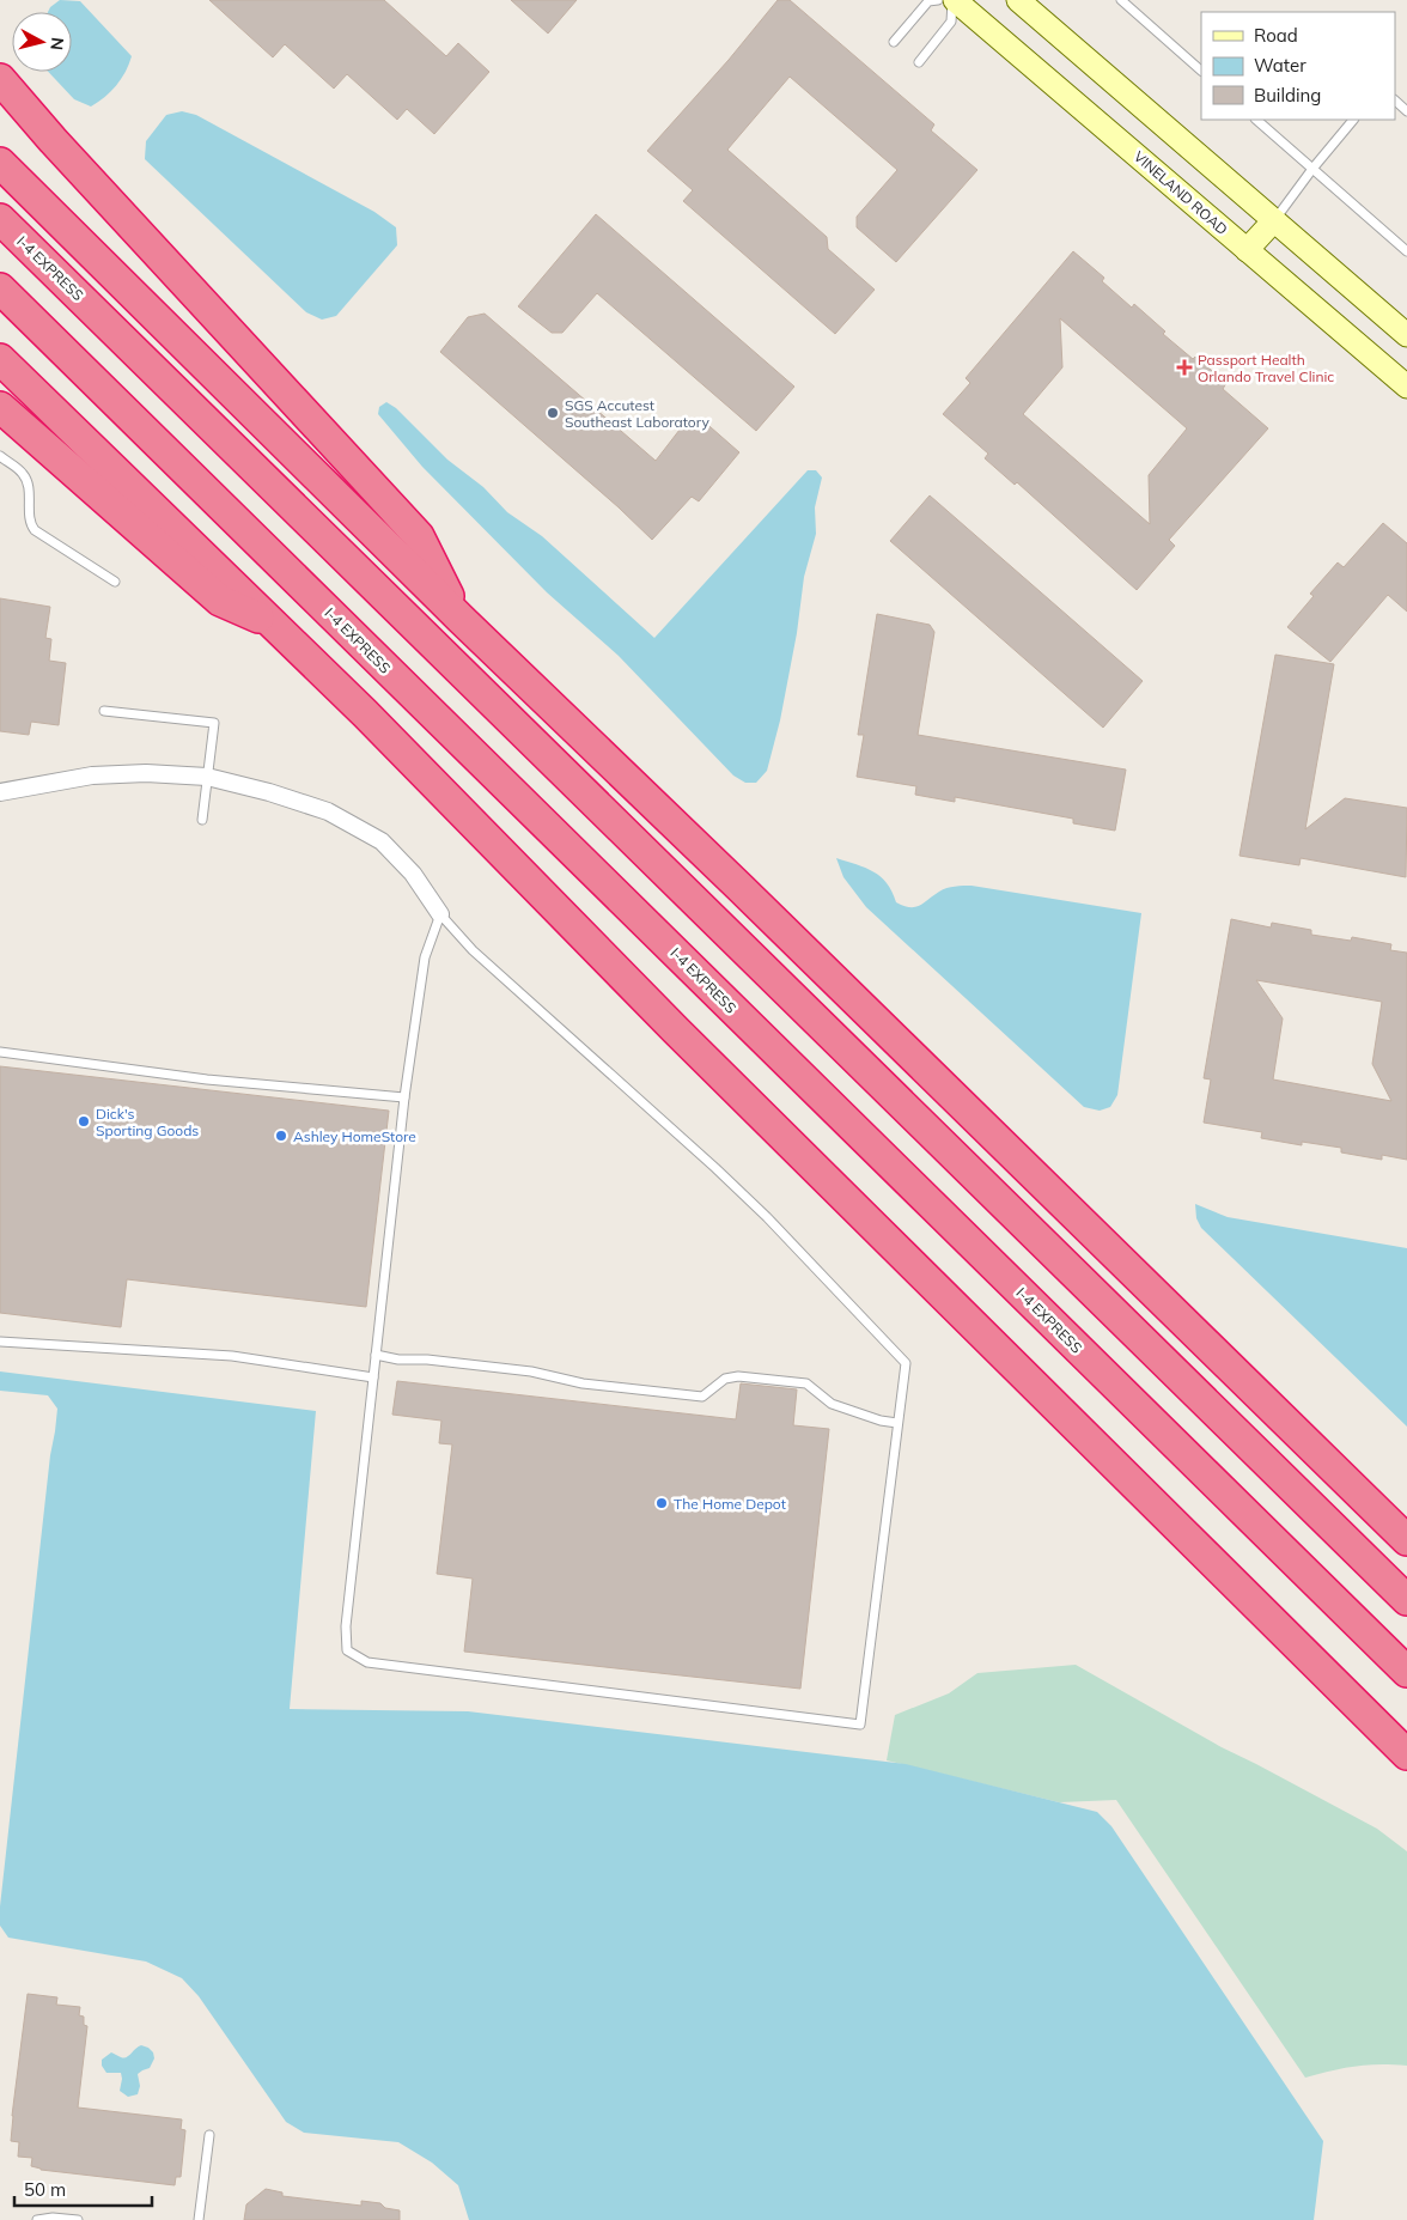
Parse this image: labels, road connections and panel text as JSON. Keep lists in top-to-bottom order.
{
  "streets": {
    "highway": ["I-4 EXPRESS"],
    "street": ["VINELAND ROAD"]
  },
  "places": {
    "health": ["Passport Health Orlando Travel Clinic"],
    "other": [
      "SGS Accutest Southeast Laboratory",
      "Dick's Sporting Goods",
      "Ashley HomeStore",
      "The Home Depot"
    ]
  },
  "legend": ["Road", "Water", "Building"],
  "scale_bar": "50 m",
  "north": "right"
}
